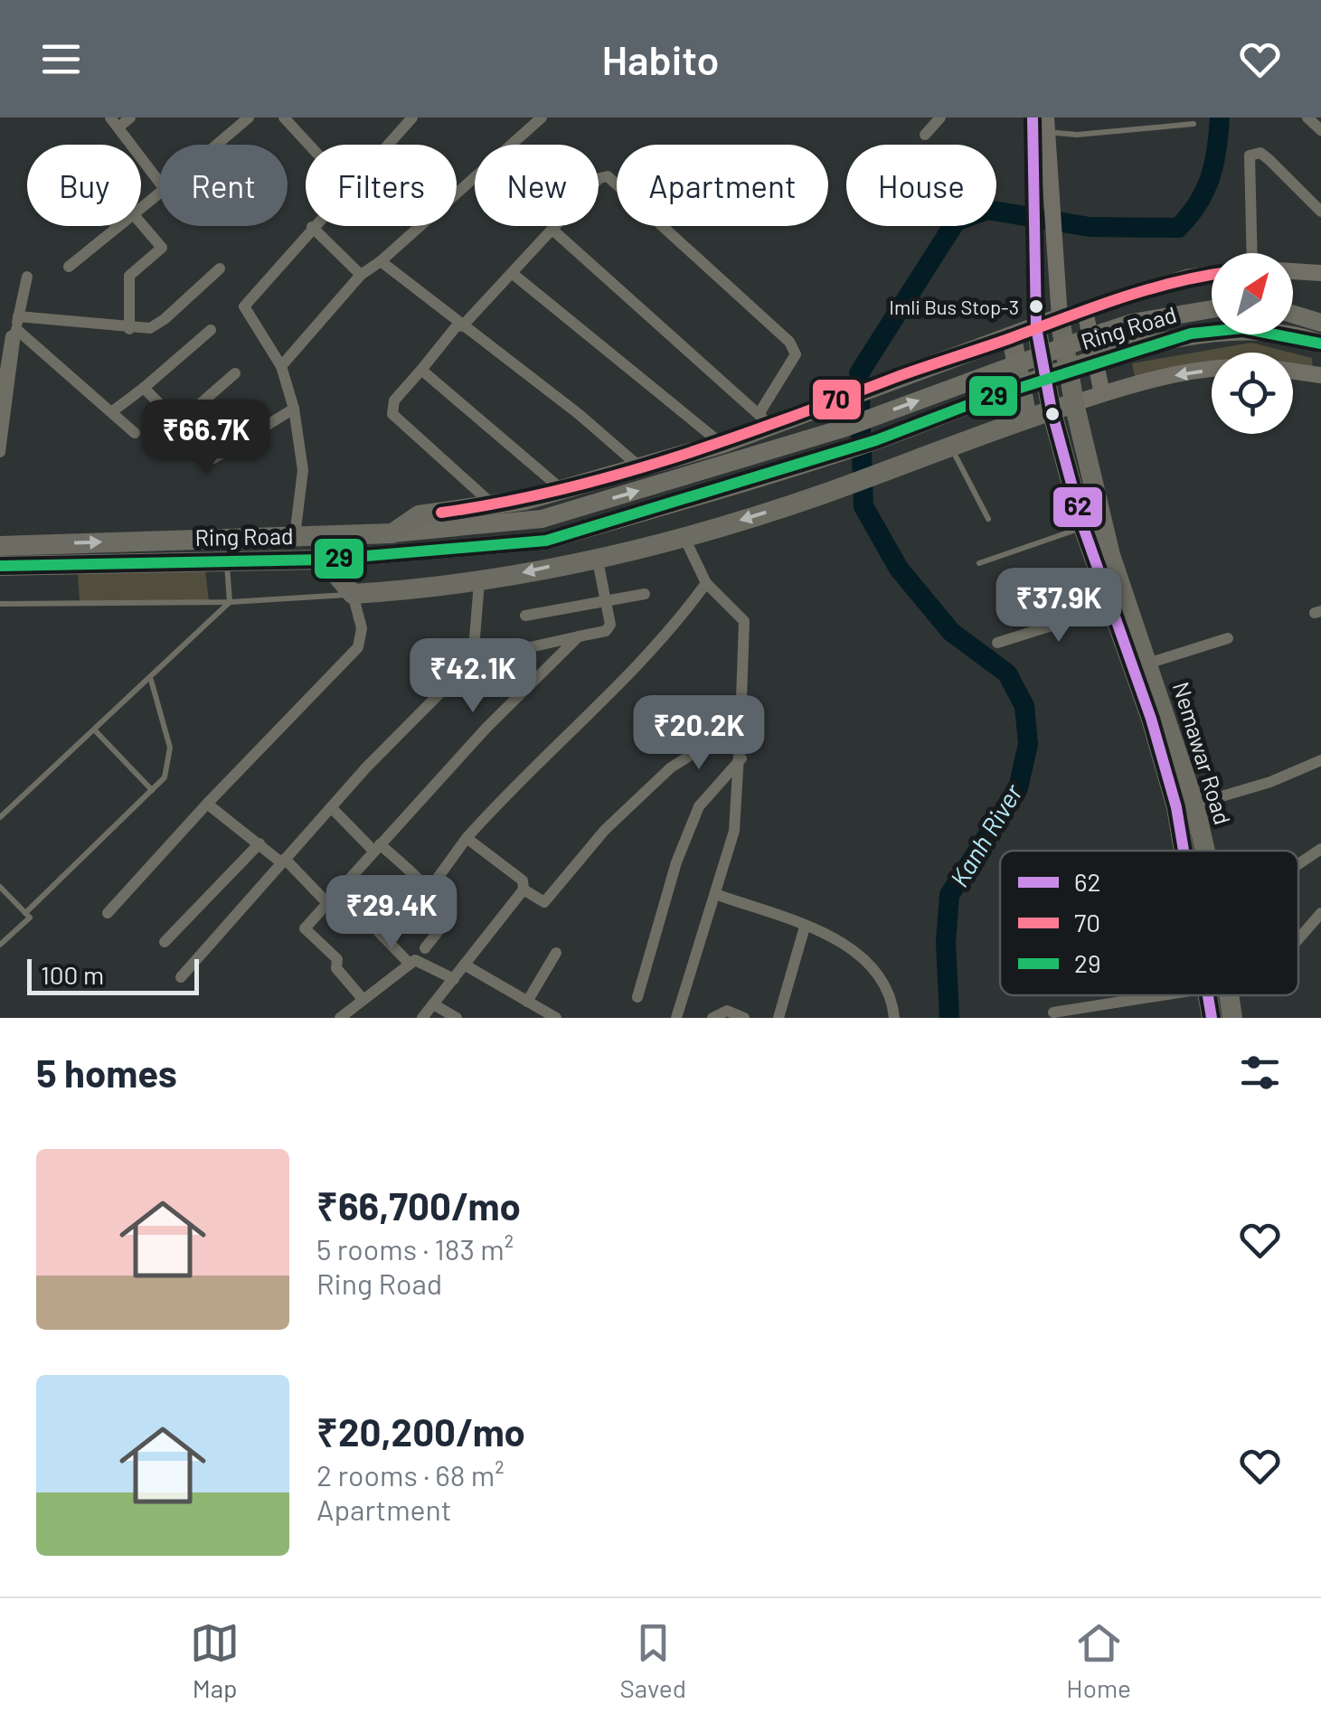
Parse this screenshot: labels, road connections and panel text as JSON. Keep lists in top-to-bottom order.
{
  "streets": {
    "highway": ["Ring Road", "Nemawar Road"]
  },
  "water": ["Kanh River"],
  "places": ["Imli Bus Stop-3"],
  "lines": ["transit line 62", "transit line 70", "transit line 29"],
  "legend": ["62", "70", "29"],
  "scale_bar": "100 m",
  "north": "top right",
  "page": {
    "header": "Habito",
    "chip": [
      "Buy",
      "Rent",
      "Filters",
      "New",
      "Apartment",
      "House"
    ],
    "price": [
      "₹66.7K",
      "₹37.9K",
      "₹42.1K",
      "₹20.2K",
      "₹29.4K"
    ],
    "scale": "100 m",
    "heading": "5 homes",
    "list": [
      {
        "name": "₹66,700/mo",
        "note": "5 rooms · 183 m² · Ring Road"
      },
      {
        "name": "₹20,200/mo",
        "note": "2 rooms · 68 m² · Apartment"
      }
    ],
    "tabs": ["Map", "Saved", "Home"]
  }
}
